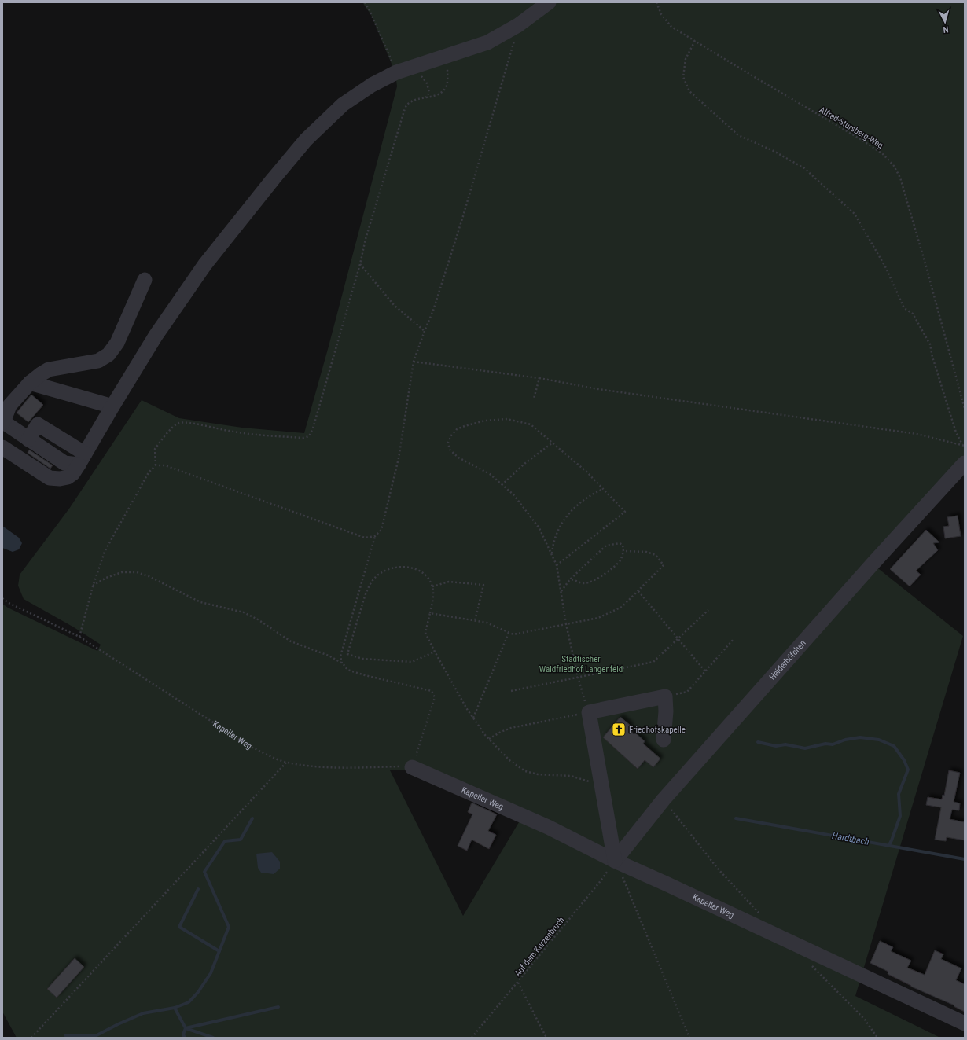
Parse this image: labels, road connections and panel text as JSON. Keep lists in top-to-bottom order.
{
  "streets": {
    "street": ["Heiderhöfchen", "Kapeller Weg"],
    "path": ["Alfred-Stursberg-Weg", "Auf dem Kurzenbruch"]
  },
  "crossings": [
    ["Heiderhöfchen", "Kapeller Weg"],
    ["Heiderhöfchen", "Auf dem Kurzenbruch"],
    ["Kapeller Weg", "Auf dem Kurzenbruch"]
  ],
  "water": ["Hardtbach"],
  "parks": ["Städtischer Waldfriedhof Langenfeld"],
  "places": {
    "church": ["Friedhofskapelle"]
  },
  "north": "bottom"
}
